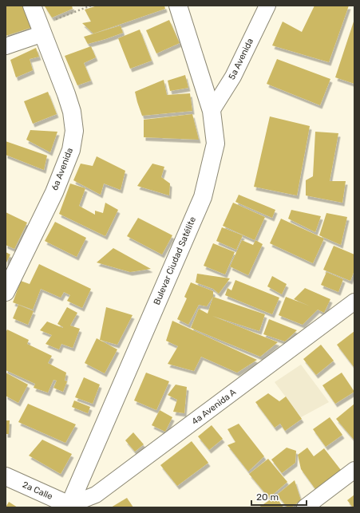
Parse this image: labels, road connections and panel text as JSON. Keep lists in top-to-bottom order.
{
  "streets": {
    "street": [
      "5a Avenida",
      "6a Avenida",
      "Bulevar Ciudad Satélite",
      "4a Avenida A",
      "2a Calle"
    ]
  },
  "crossings": [
    ["5a Avenida", "Bulevar Ciudad Satélite"],
    ["Bulevar Ciudad Satélite", "4a Avenida A"],
    ["Bulevar Ciudad Satélite", "2a Calle"],
    ["4a Avenida A", "2a Calle"]
  ],
  "scale_bar": "20 m"
}
